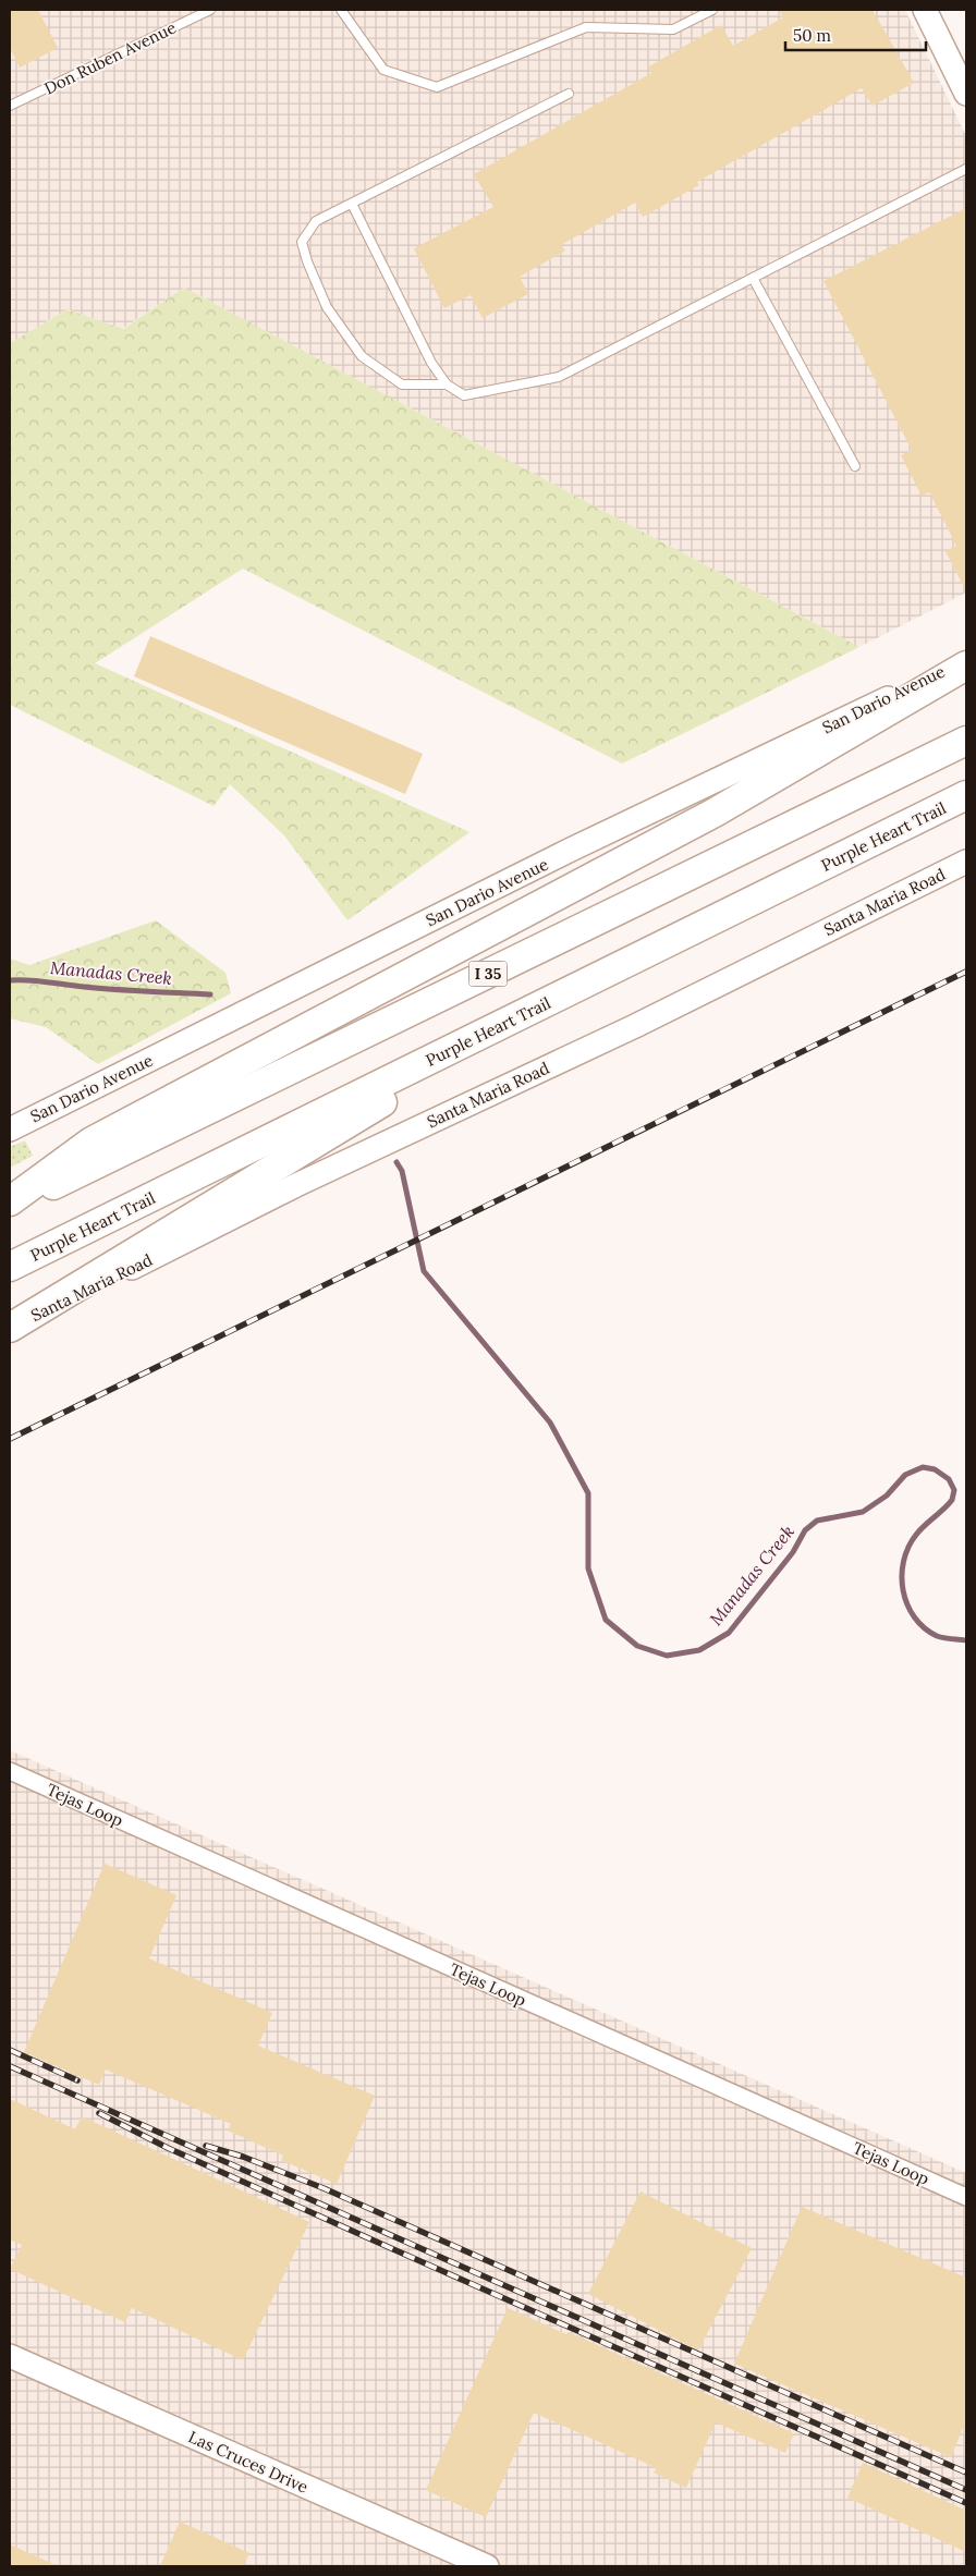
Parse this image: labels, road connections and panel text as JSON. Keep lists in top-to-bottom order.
{
  "streets": {
    "highway": ["Purple Heart Trail", "I 35"],
    "main road": ["San Dario Avenue", "Santa Maria Road", "Las Cruces Drive"],
    "street": ["Tejas Loop"],
    "lane": ["Don Ruben Avenue"]
  },
  "water": ["Manadas Creek"],
  "scale_bar": "50 m"
}
